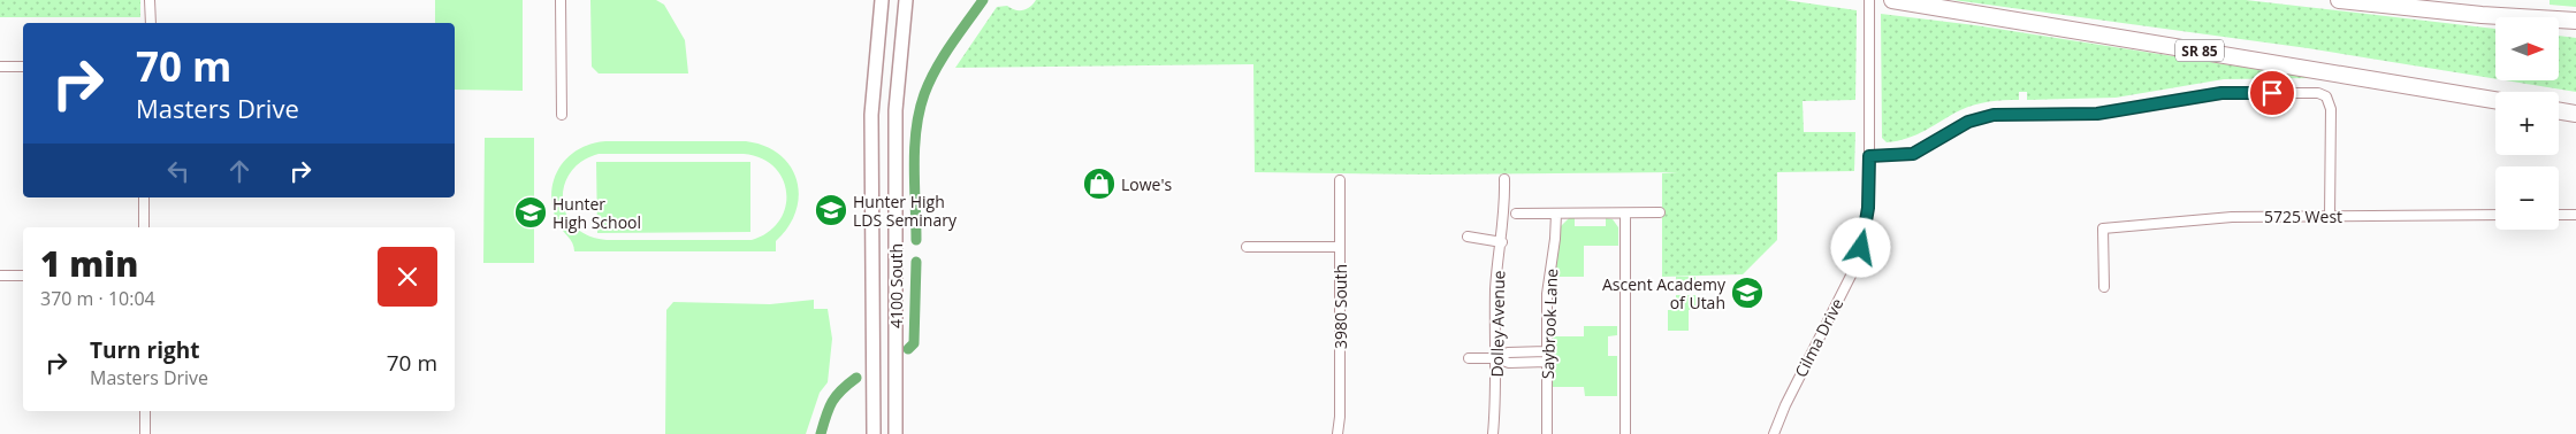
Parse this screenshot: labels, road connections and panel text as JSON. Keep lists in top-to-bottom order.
{
  "streets": {
    "highway": ["SR 85"],
    "main road": ["4100 South"],
    "street": [
      "5725 West",
      "3980 South",
      "Dolley Avenue",
      "Saybrook Lane",
      "Cilma Drive"
    ]
  },
  "places": {
    "shop": ["Lowe's"],
    "school or university": ["Hunter High LDS Seminary", "Hunter High School", "Ascent Academy of Utah"]
  },
  "north": "right",
  "page": {
    "map_buttons": ["+", "−"],
    "turn": ["70 m", "Masters Drive"],
    "heading": ["1 min", "370 m · 10:04"],
    "list": [
      {
        "name": "Turn right",
        "note": "Masters Drive",
        "value": "70 m"
      }
    ]
  }
}
